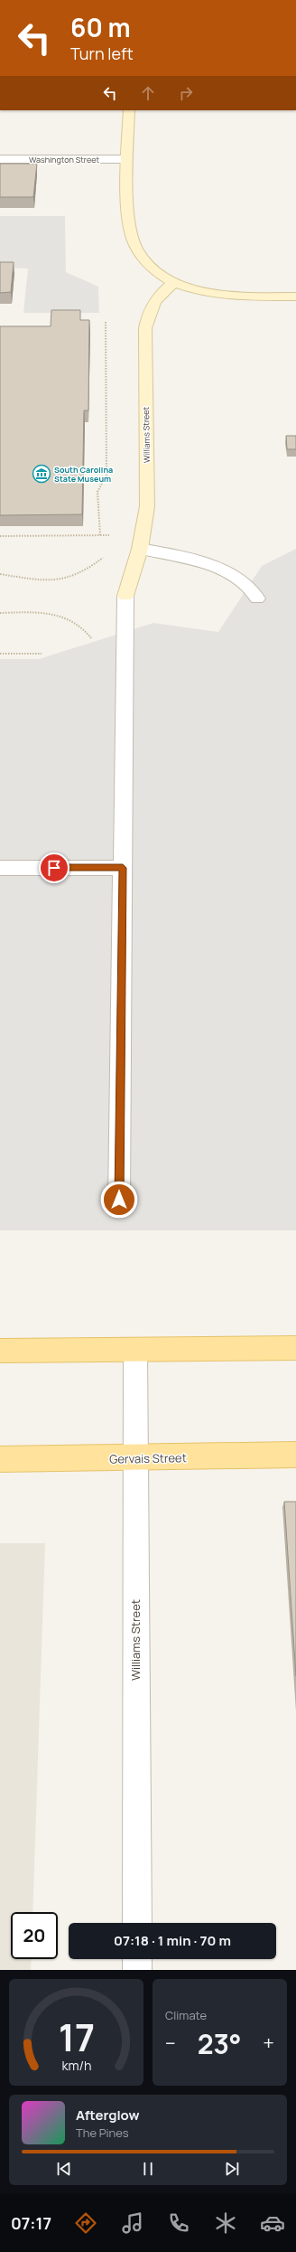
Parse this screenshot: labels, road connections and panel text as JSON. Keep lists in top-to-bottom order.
{
  "streets": {
    "main road": ["Gervais Street"],
    "street": ["Washington Street", "Williams Street"]
  },
  "crossings": [
    ["Williams Street", "Gervais Street"]
  ],
  "places": {
    "museum": ["South Carolina State Museum"]
  },
  "page": {
    "turn": ["60 m", "Turn left"],
    "limit": "20",
    "trip": "07:18 · 1 min · 70 m",
    "tile": "Climate",
    "heat": ["−", "23°", "+"],
    "song": ["Afterglow", "The Pines"],
    "tabs": "07:17",
    "gauge": ["17", "km/h"]
  }
}
